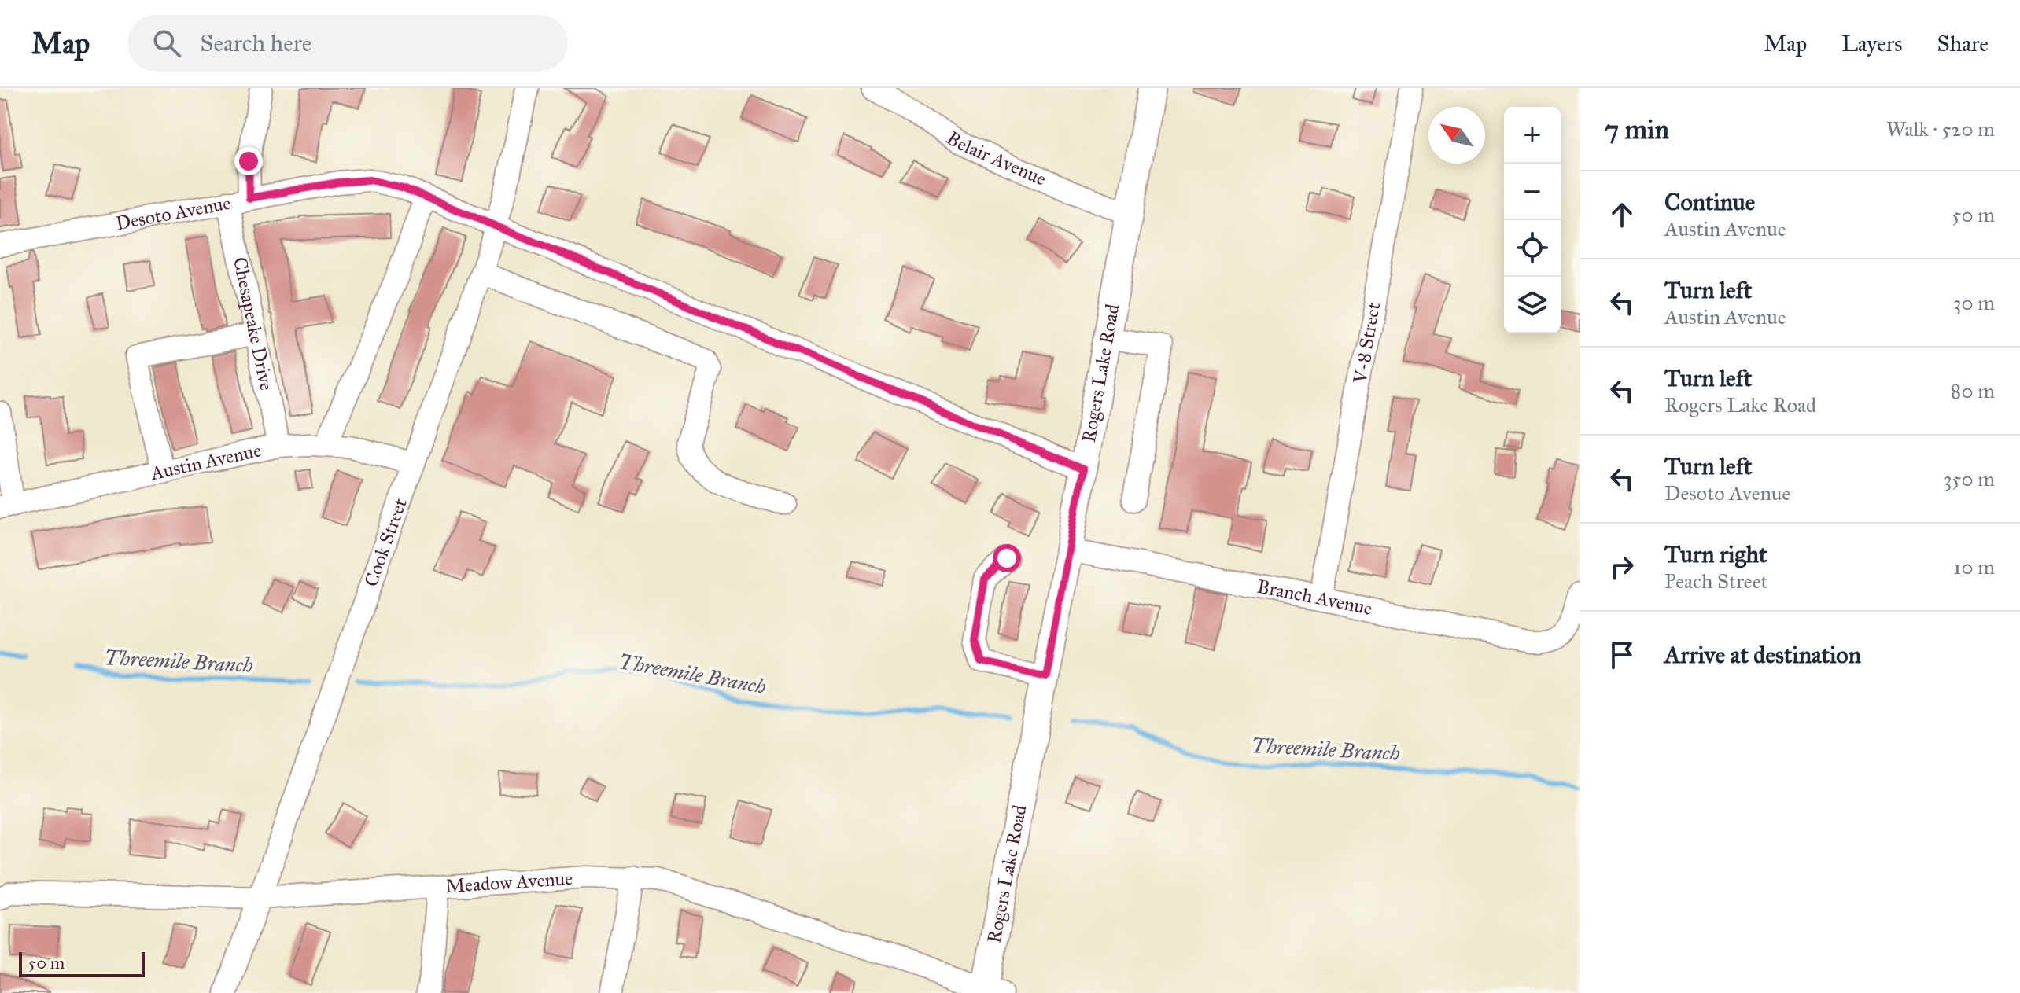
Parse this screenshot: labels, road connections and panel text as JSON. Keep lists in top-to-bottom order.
{
  "streets": {
    "main road": ["Rogers Lake Road"],
    "street": [
      "Belair Avenue",
      "Desoto Avenue",
      "Chesapeake Drive",
      "V-8 Street",
      "Austin Avenue",
      "Cook Street",
      "Branch Avenue",
      "Meadow Avenue"
    ]
  },
  "crossings": [
    ["Belair Avenue", "Rogers Lake Road"],
    ["Desoto Avenue", "Chesapeake Drive"],
    ["Desoto Avenue", "Rogers Lake Road"],
    ["Desoto Avenue", "Cook Street"],
    ["Chesapeake Drive", "Austin Avenue"],
    ["V-8 Street", "Branch Avenue"],
    ["Rogers Lake Road", "Branch Avenue"],
    ["Rogers Lake Road", "Meadow Avenue"],
    ["Austin Avenue", "Cook Street"],
    ["Cook Street", "Meadow Avenue"]
  ],
  "water": ["Threemile Branch"],
  "scale_bar": "50 m",
  "north": "top left",
  "page": {
    "header": "Map",
    "search": "Search here",
    "nav": ["Map", "Layers", "Share"],
    "heading": ["7 min", "Walk · 520 m"],
    "map_buttons": ["+", "−"],
    "list": [
      ["Continue", "Austin Avenue", "50 m"],
      ["Turn left", "Austin Avenue", "30 m"],
      ["Turn left", "Rogers Lake Road", "80 m"],
      ["Turn left", "Desoto Avenue", "350 m"],
      ["Turn right", "Peach Street", "10 m"],
      "Arrive at destination"
    ],
    "scale": "50 m"
  }
}
